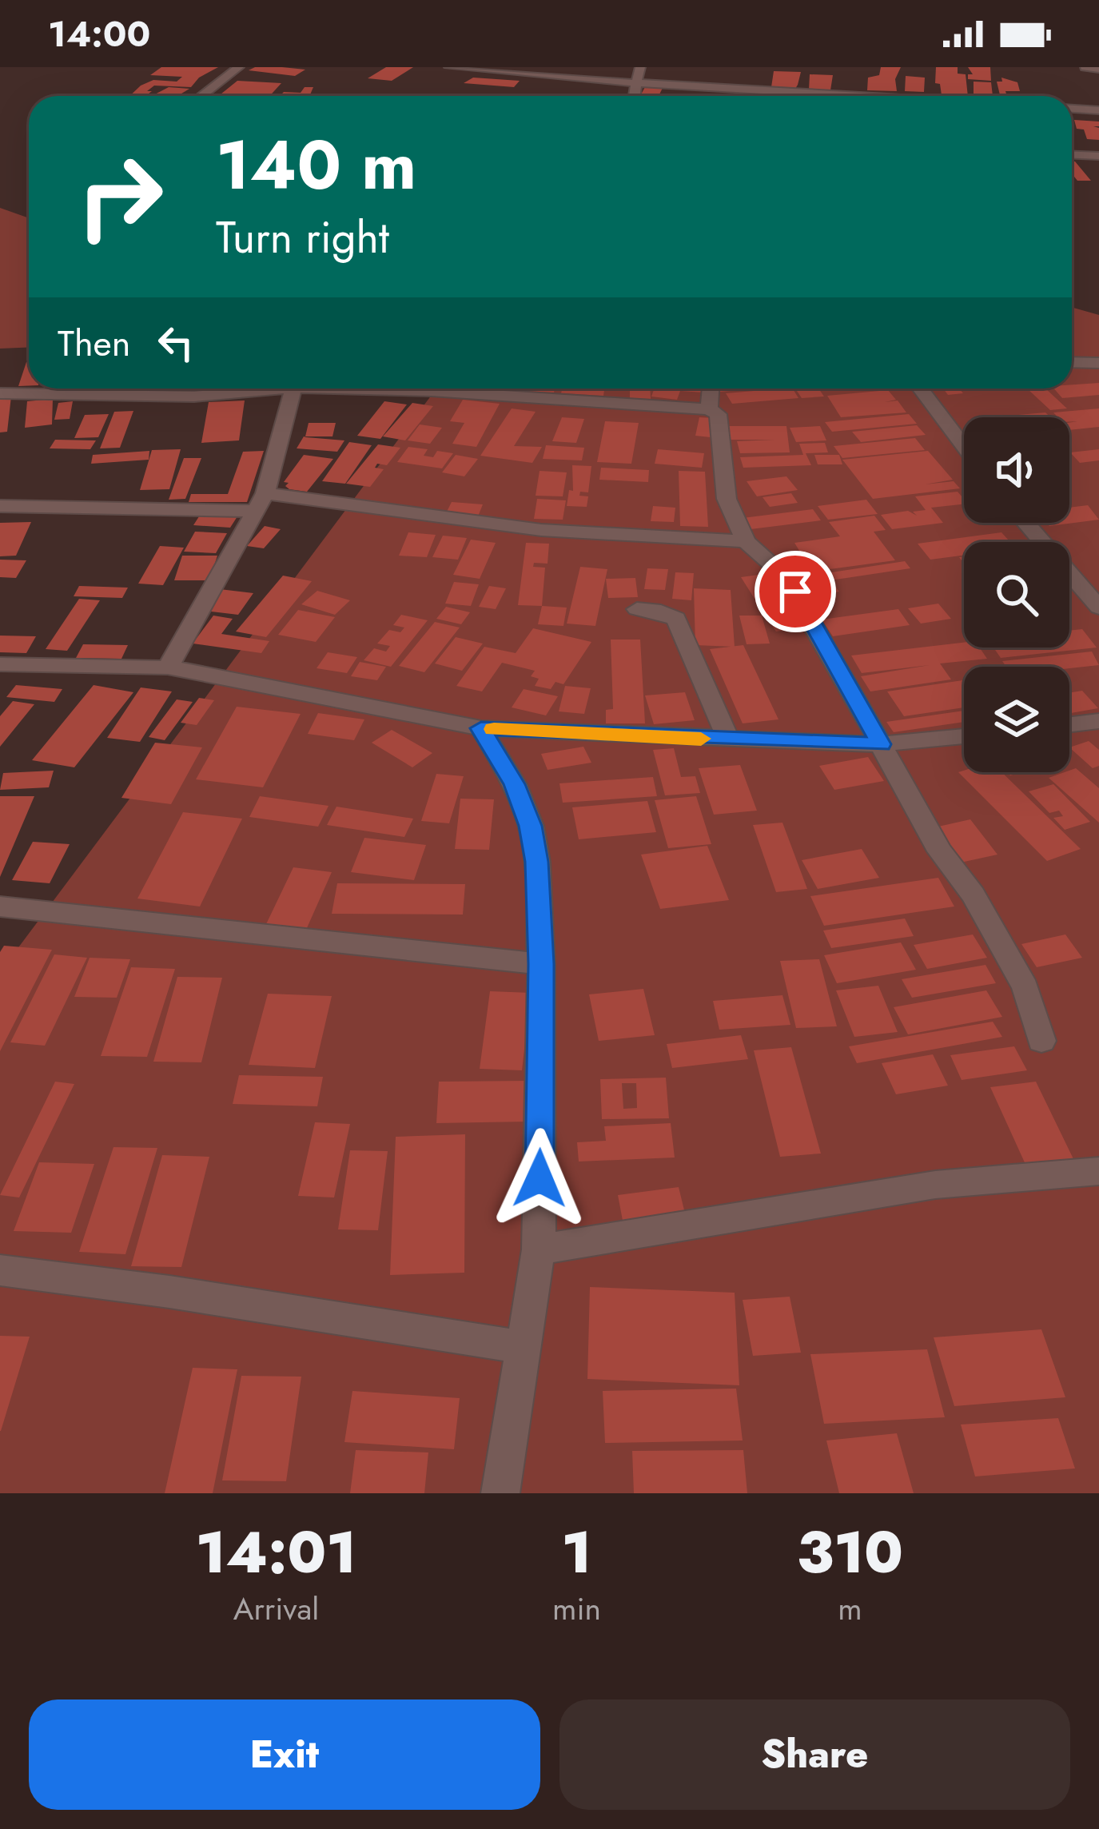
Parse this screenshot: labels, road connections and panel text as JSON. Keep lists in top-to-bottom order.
{
  "page": {
    "status": "14:00",
    "turn": ["140 m", "Turn right"],
    "then": "Then",
    "eta": [
      "14:01",
      "Arrival",
      "1",
      "min",
      "310",
      "m"
    ],
    "buttons": ["Exit", "Share"]
  }
}
